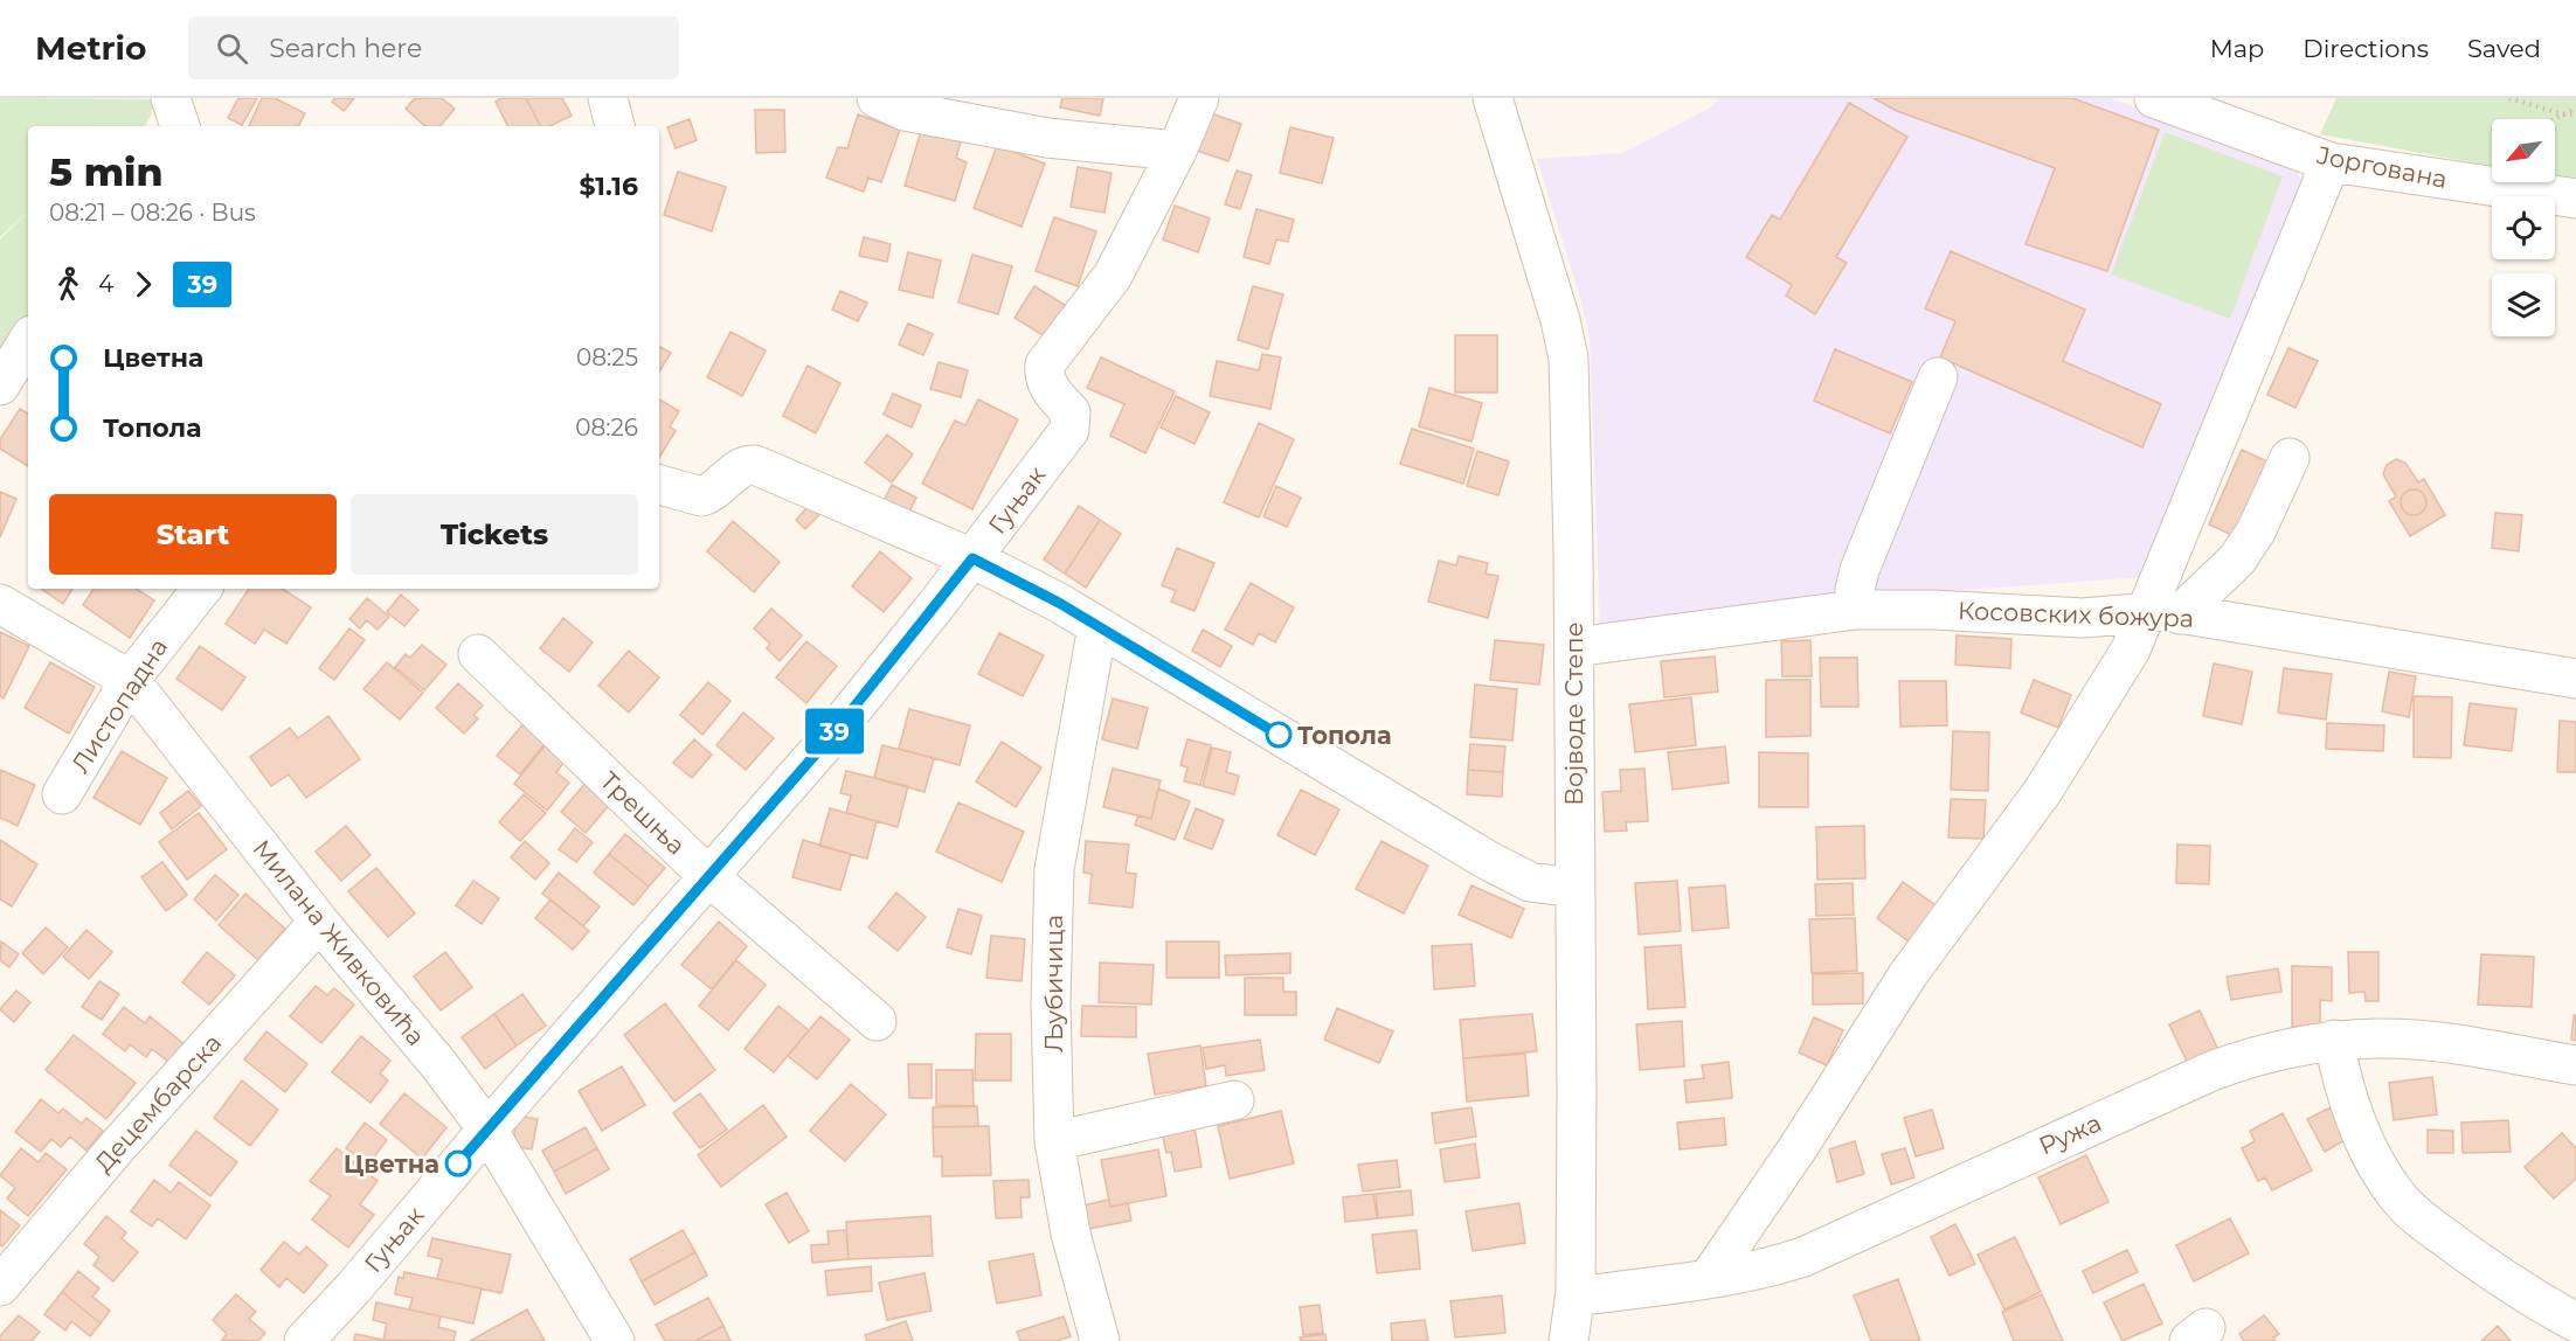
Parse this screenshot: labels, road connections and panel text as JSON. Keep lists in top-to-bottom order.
{
  "streets": {
    "street": [
      "Јоргована",
      "Гуњак",
      "Косовских божура",
      "Листопадна",
      "Војводе Степе",
      "Трешња",
      "Милана Живковића",
      "Љубичица",
      "Децембарска",
      "Ружа"
    ]
  },
  "crossings": [
    ["Гуњак", "Трешња"],
    ["Гуњак", "Милана Живковића"],
    ["Косовских божура", "Војводе Степе"],
    ["Листопадна", "Милана Живковића"],
    ["Војводе Степе", "Ружа"],
    ["Милана Живковића", "Децембарска"]
  ],
  "places": ["Топола", "Цветна"],
  "lines": ["bus line 39"],
  "north": "bottom left",
  "page": {
    "header": "Metrio",
    "search": "Search here",
    "nav": ["Map", "Directions", "Saved"],
    "on_map": "39",
    "heading": ["5 min", "08:21 – 08:26 · Bus", "$1.16"],
    "legs": ["4", "39"],
    "list": [
      {
        "name": "Цветна",
        "value": "08:25"
      },
      {
        "name": "Топола",
        "value": "08:26"
      }
    ],
    "buttons": ["Start", "Tickets"]
  }
}
